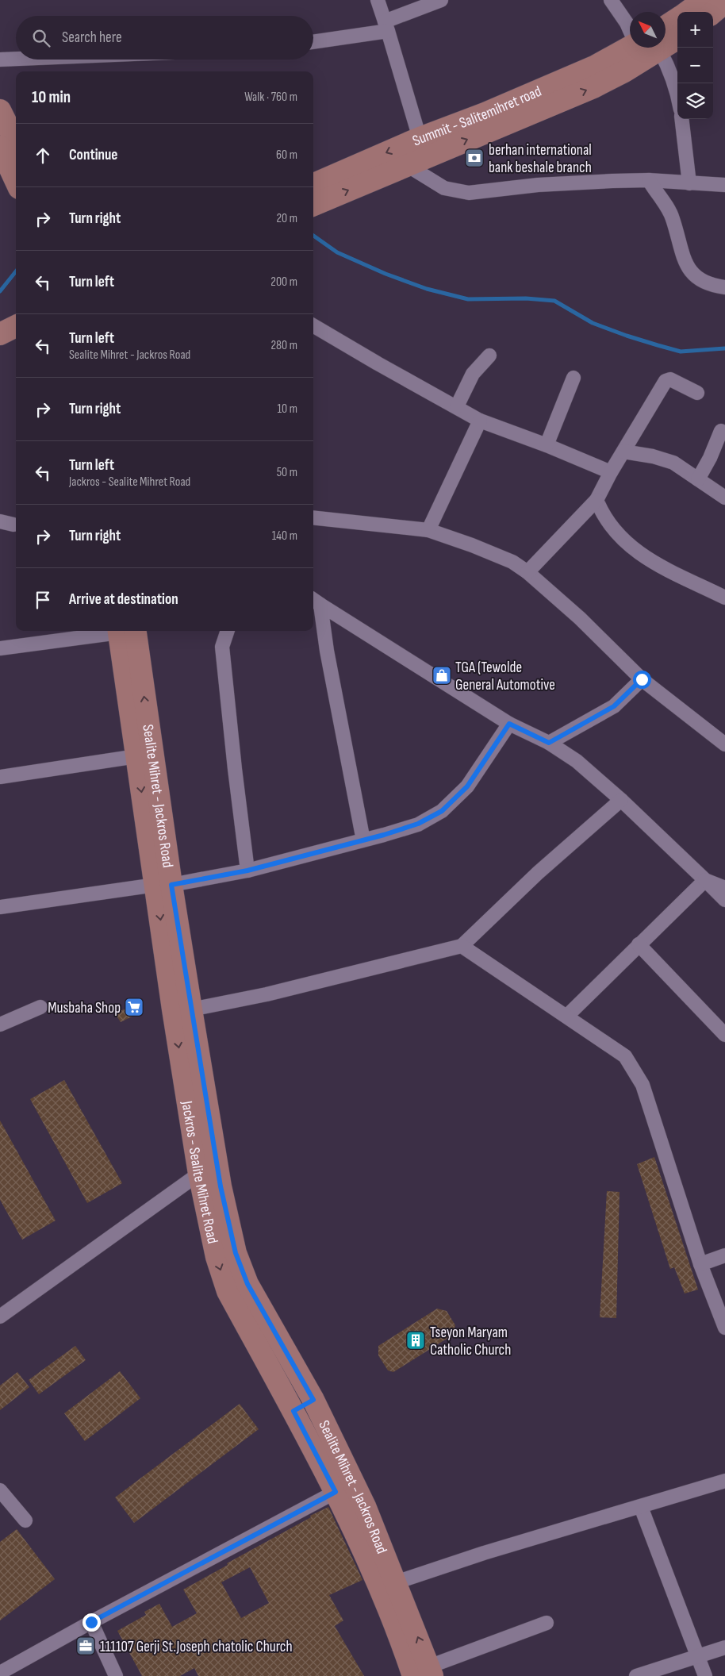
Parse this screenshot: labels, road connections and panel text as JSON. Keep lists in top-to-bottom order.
{
  "streets": {
    "main road": ["Summit - Salitemihret road", "Sealite Mihret - Jackros Road", "Jackros - Sealite Mihret Road"]
  },
  "crossings": [
    ["Sealite Mihret - Jackros Road", "Jackros - Sealite Mihret Road"]
  ],
  "one_way": ["Jackros - Sealite Mihret Road"],
  "places": {
    "bank": ["berhan international bank beshale branch"],
    "shop": ["TGA (Tewolde General Automotive"],
    "supermarket": ["Musbaha Shop"],
    "building": ["Tseyon Maryam Catholic Church"],
    "office": ["111107 Gerji St.Joseph chatolic Church"]
  },
  "north": "top left",
  "page": {
    "map_buttons": ["+", "−"],
    "search": "Search here",
    "heading": ["10 min", "Walk · 760 m"],
    "list": [
      ["Continue", "60 m"],
      ["Turn right", "20 m"],
      ["Turn left", "200 m"],
      ["Turn left", "Sealite Mihret - Jackros Road", "280 m"],
      ["Turn right", "10 m"],
      ["Turn left", "Jackros - Sealite Mihret Road", "50 m"],
      ["Turn right", "140 m"],
      "Arrive at destination"
    ]
  }
}
